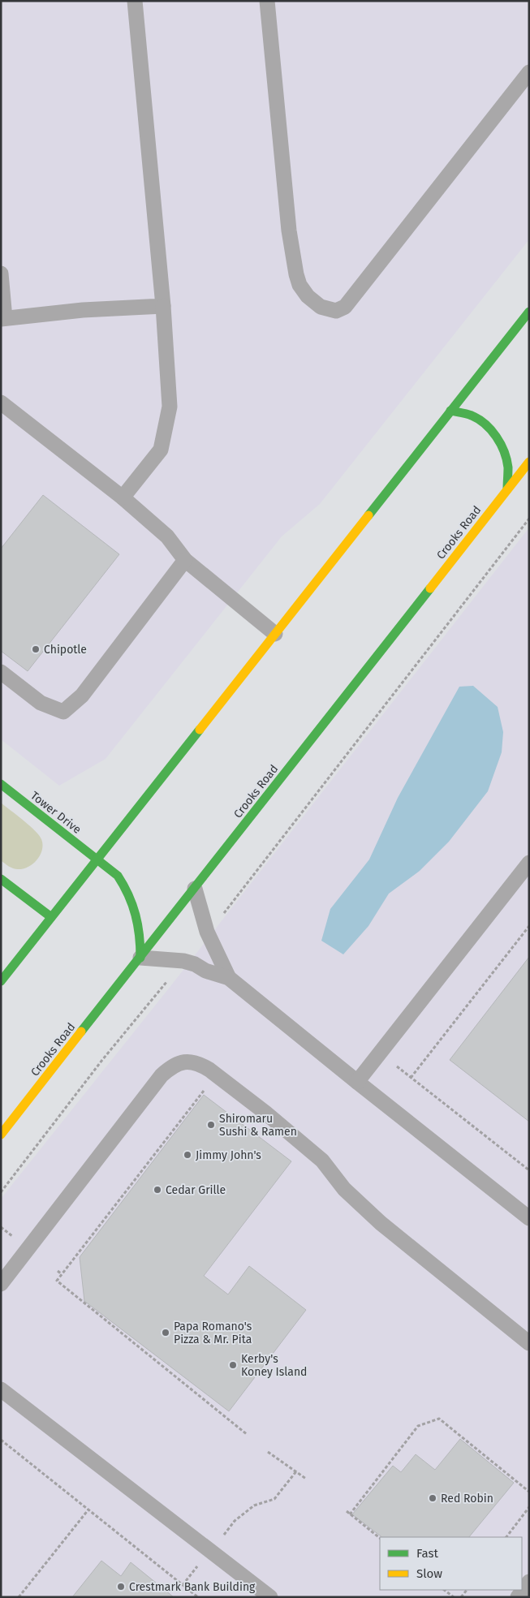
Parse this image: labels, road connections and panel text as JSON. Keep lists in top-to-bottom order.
{
  "streets": {
    "main road": ["Crooks Road", "Tower Drive"]
  },
  "crossings": [
    ["Crooks Road", "Tower Drive"]
  ],
  "places": [
    "Chipotle",
    "Shiromaru Sushi & Ramen",
    "Jimmy John's",
    "Cedar Grille",
    "Papa Romano's Pizza & Mr. Pita",
    "Kerby's Koney Island",
    "Red Robin",
    "Crestmark Bank Building"
  ],
  "legend": ["Fast", "Slow"]
}
